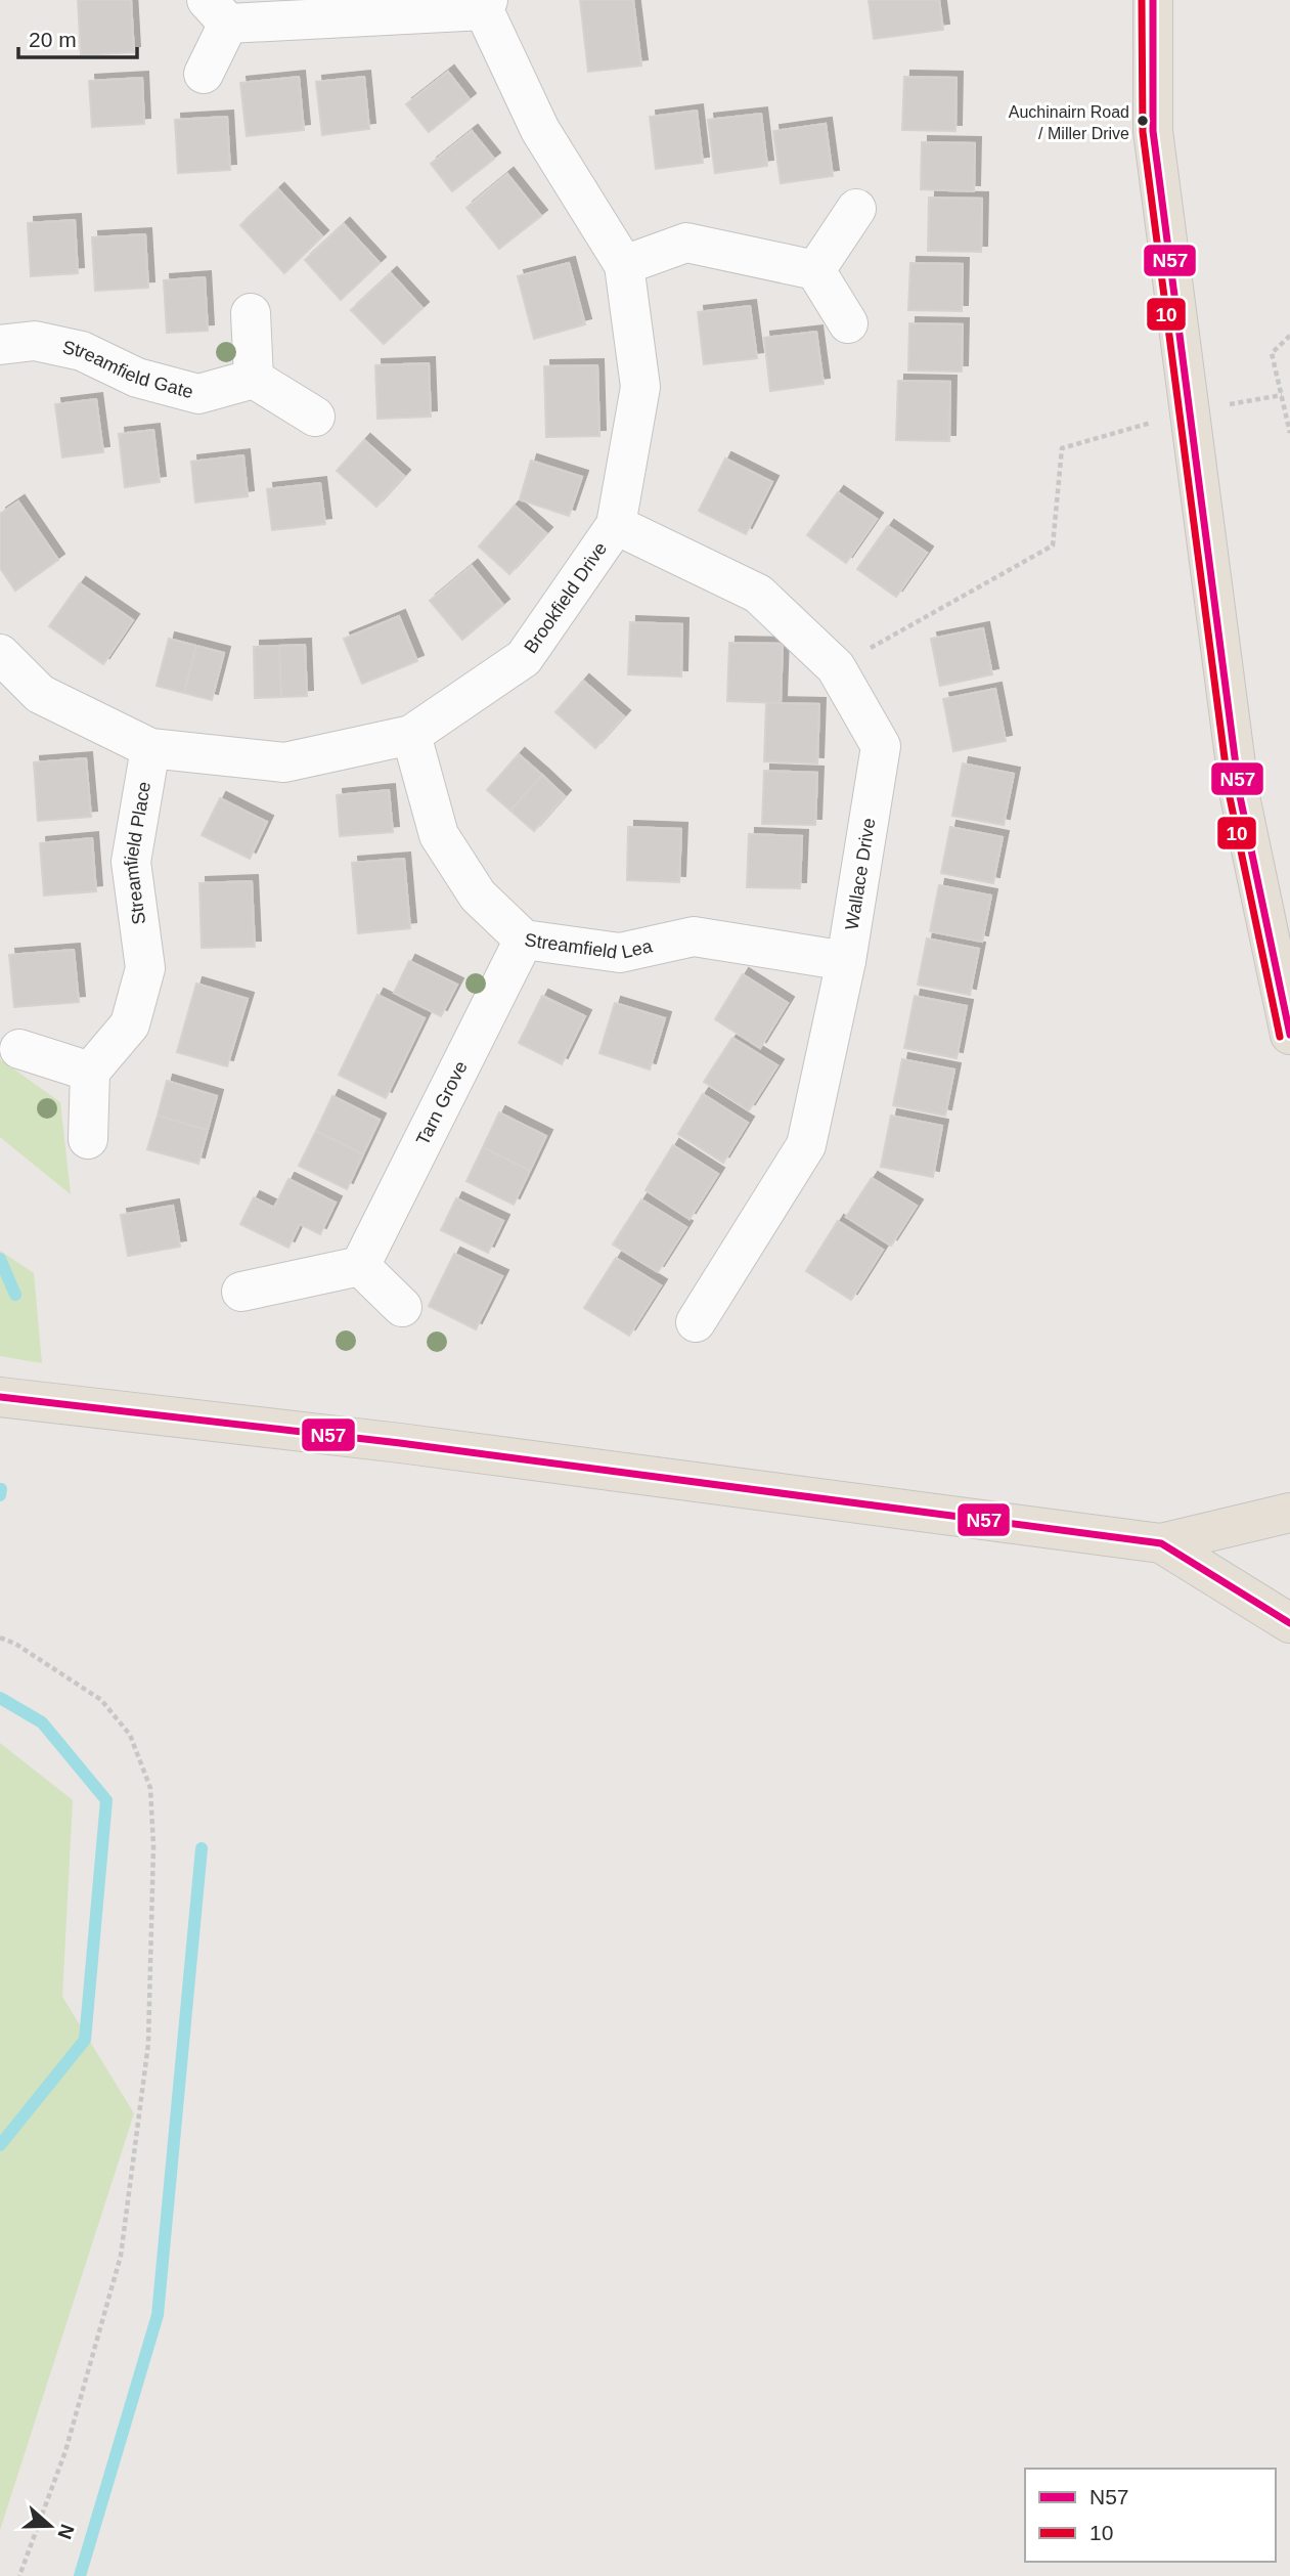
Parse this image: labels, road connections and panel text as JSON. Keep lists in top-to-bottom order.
{
  "streets": {
    "street": [
      "Streamfield Gate",
      "Brookfield Drive",
      "Streamfield Place",
      "Wallace Drive",
      "Streamfield Lea",
      "Tarn Grove"
    ]
  },
  "crossings": [
    ["Brookfield Drive", "Streamfield Place"],
    ["Brookfield Drive", "Wallace Drive"],
    ["Brookfield Drive", "Streamfield Lea"],
    ["Wallace Drive", "Streamfield Lea"],
    ["Streamfield Lea", "Tarn Grove"]
  ],
  "places": ["Auchinairn Road / Miller Drive"],
  "lines": ["transit line N57", "transit line 10"],
  "legend": ["N57", "10"],
  "scale_bar": "20 m",
  "north": "right"
}
